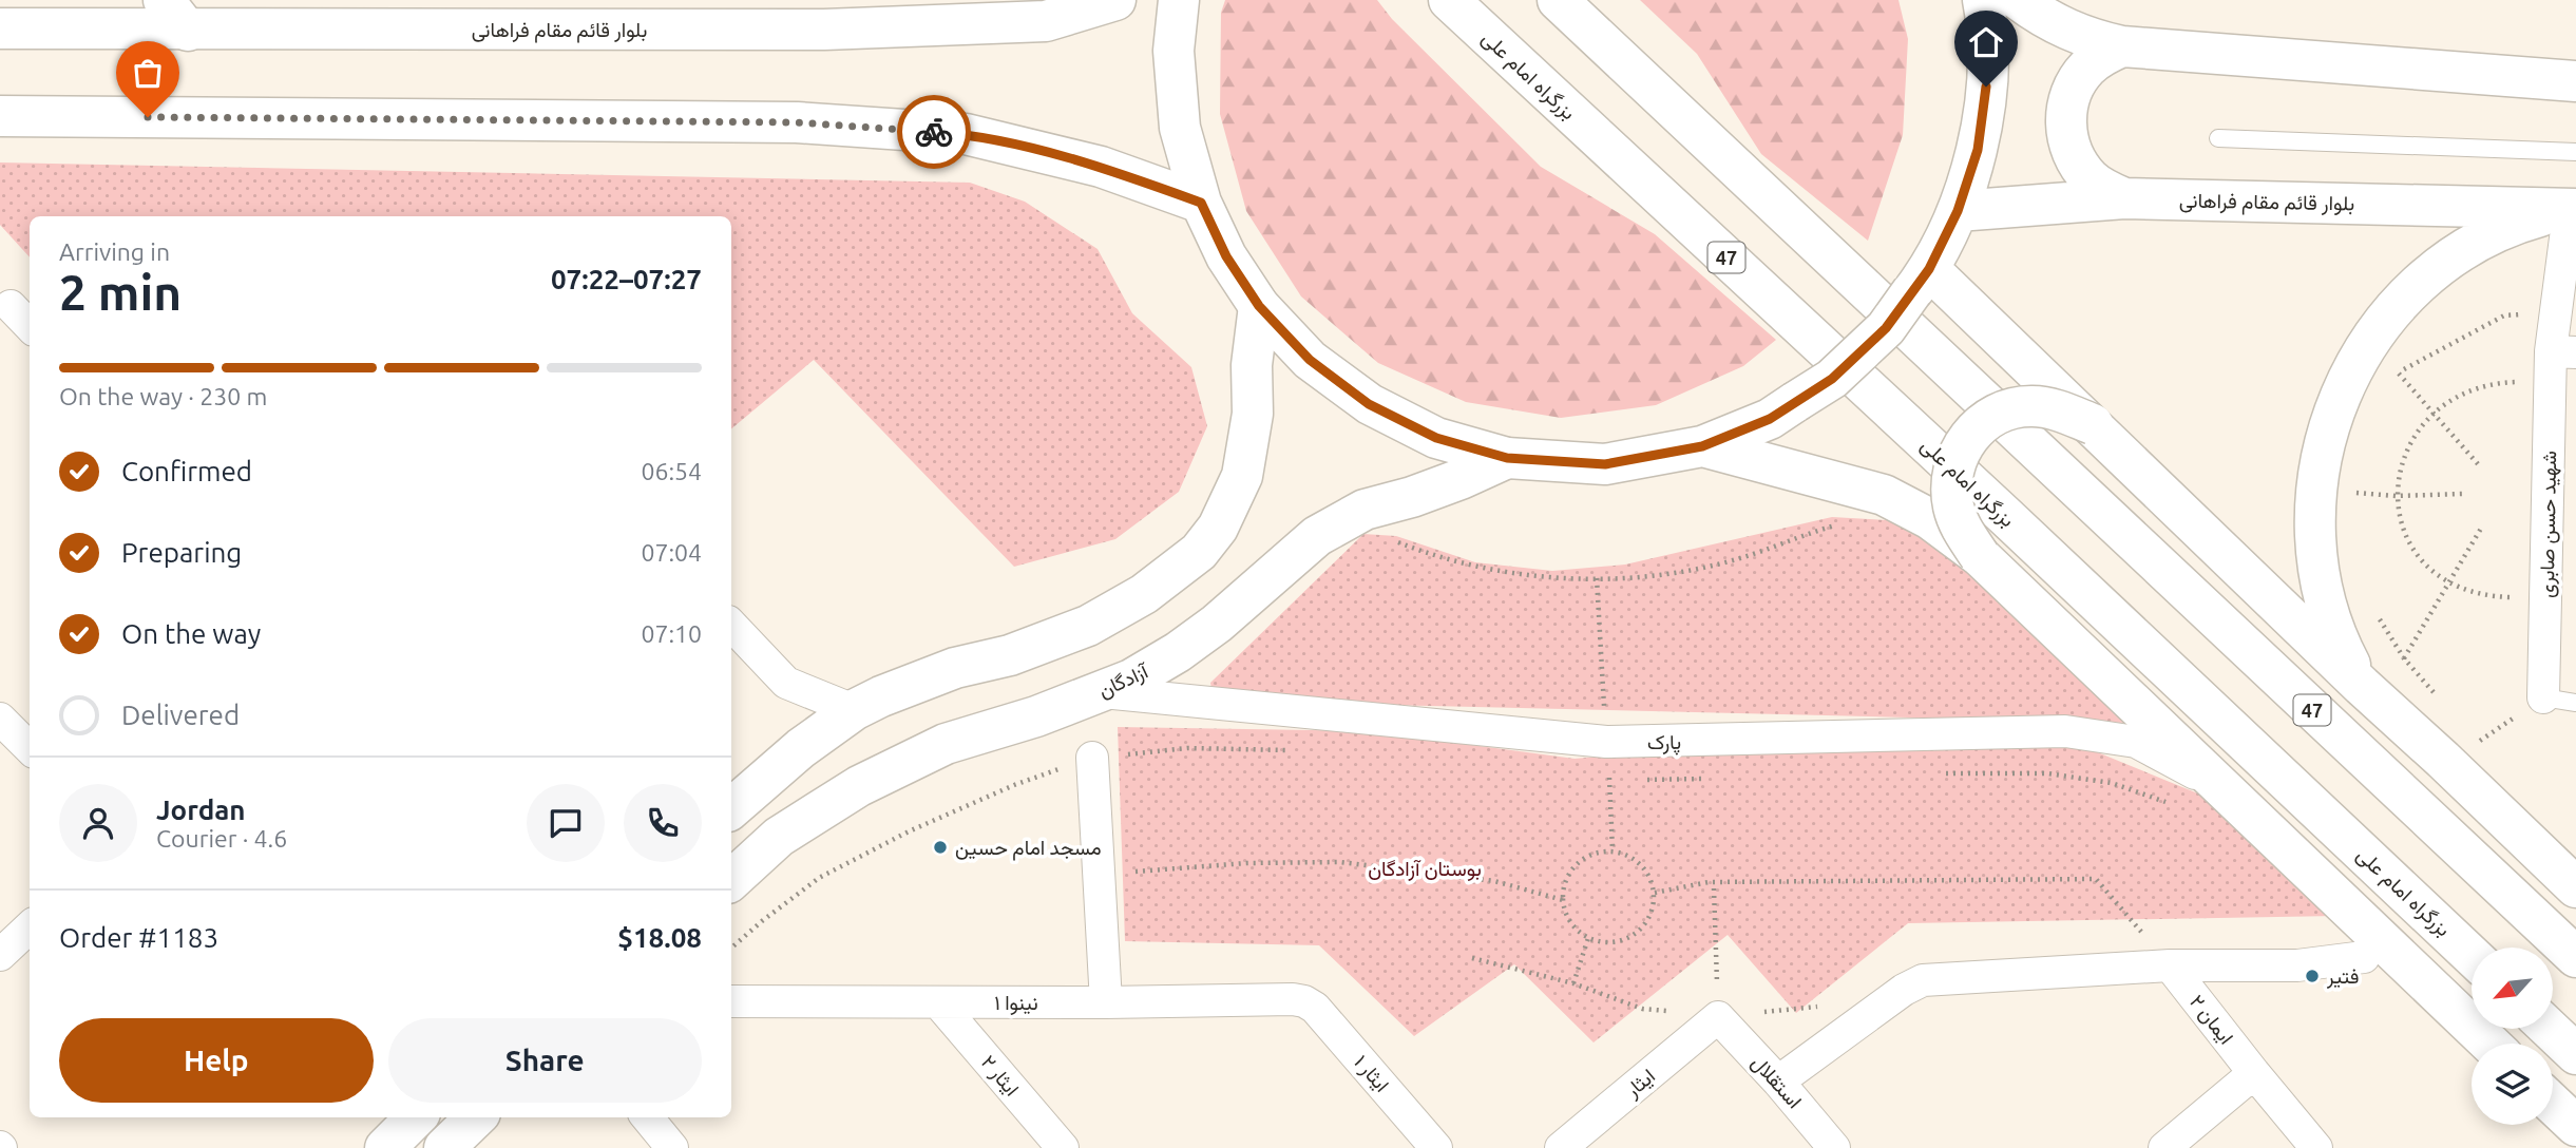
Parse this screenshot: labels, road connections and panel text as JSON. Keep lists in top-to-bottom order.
{
  "streets": {
    "main road": [
      "بلوار قائم مقام فراهانی",
      "بزرگراه امام علی",
      "47",
      "آزادگان"
    ],
    "street": [
      "شهید حسن صابری",
      "پارک",
      "نینوا ۱",
      "ایمان ۲",
      "ایثار ۱",
      "ایثار ۲",
      "استقلال",
      "ایثار"
    ]
  },
  "crossings": [
    ["بلوار قائم مقام فراهانی", "شهید حسن صابری"],
    ["آزادگان", "پارک"],
    ["نینوا ۱", "ایثار ۱"],
    ["نینوا ۱", "ایثار ۲"],
    ["استقلال", "ایثار"]
  ],
  "parks": ["بوستان آزادگان"],
  "places": ["مسجد امام حسین", "فتیر"],
  "north": "bottom left",
  "page": {
    "heading": ["2 min", "Arriving in", "07:22–07:27"],
    "panel": [
      "Jordan",
      "Courier · 4.6",
      "Order #1183",
      "$18.08"
    ],
    "bar": "On the way · 230 m",
    "list": [
      ["Confirmed", "06:54"],
      ["Preparing", "07:04"],
      ["On the way", "07:10"],
      "Delivered"
    ],
    "buttons": ["Help", "Share"]
  }
}
